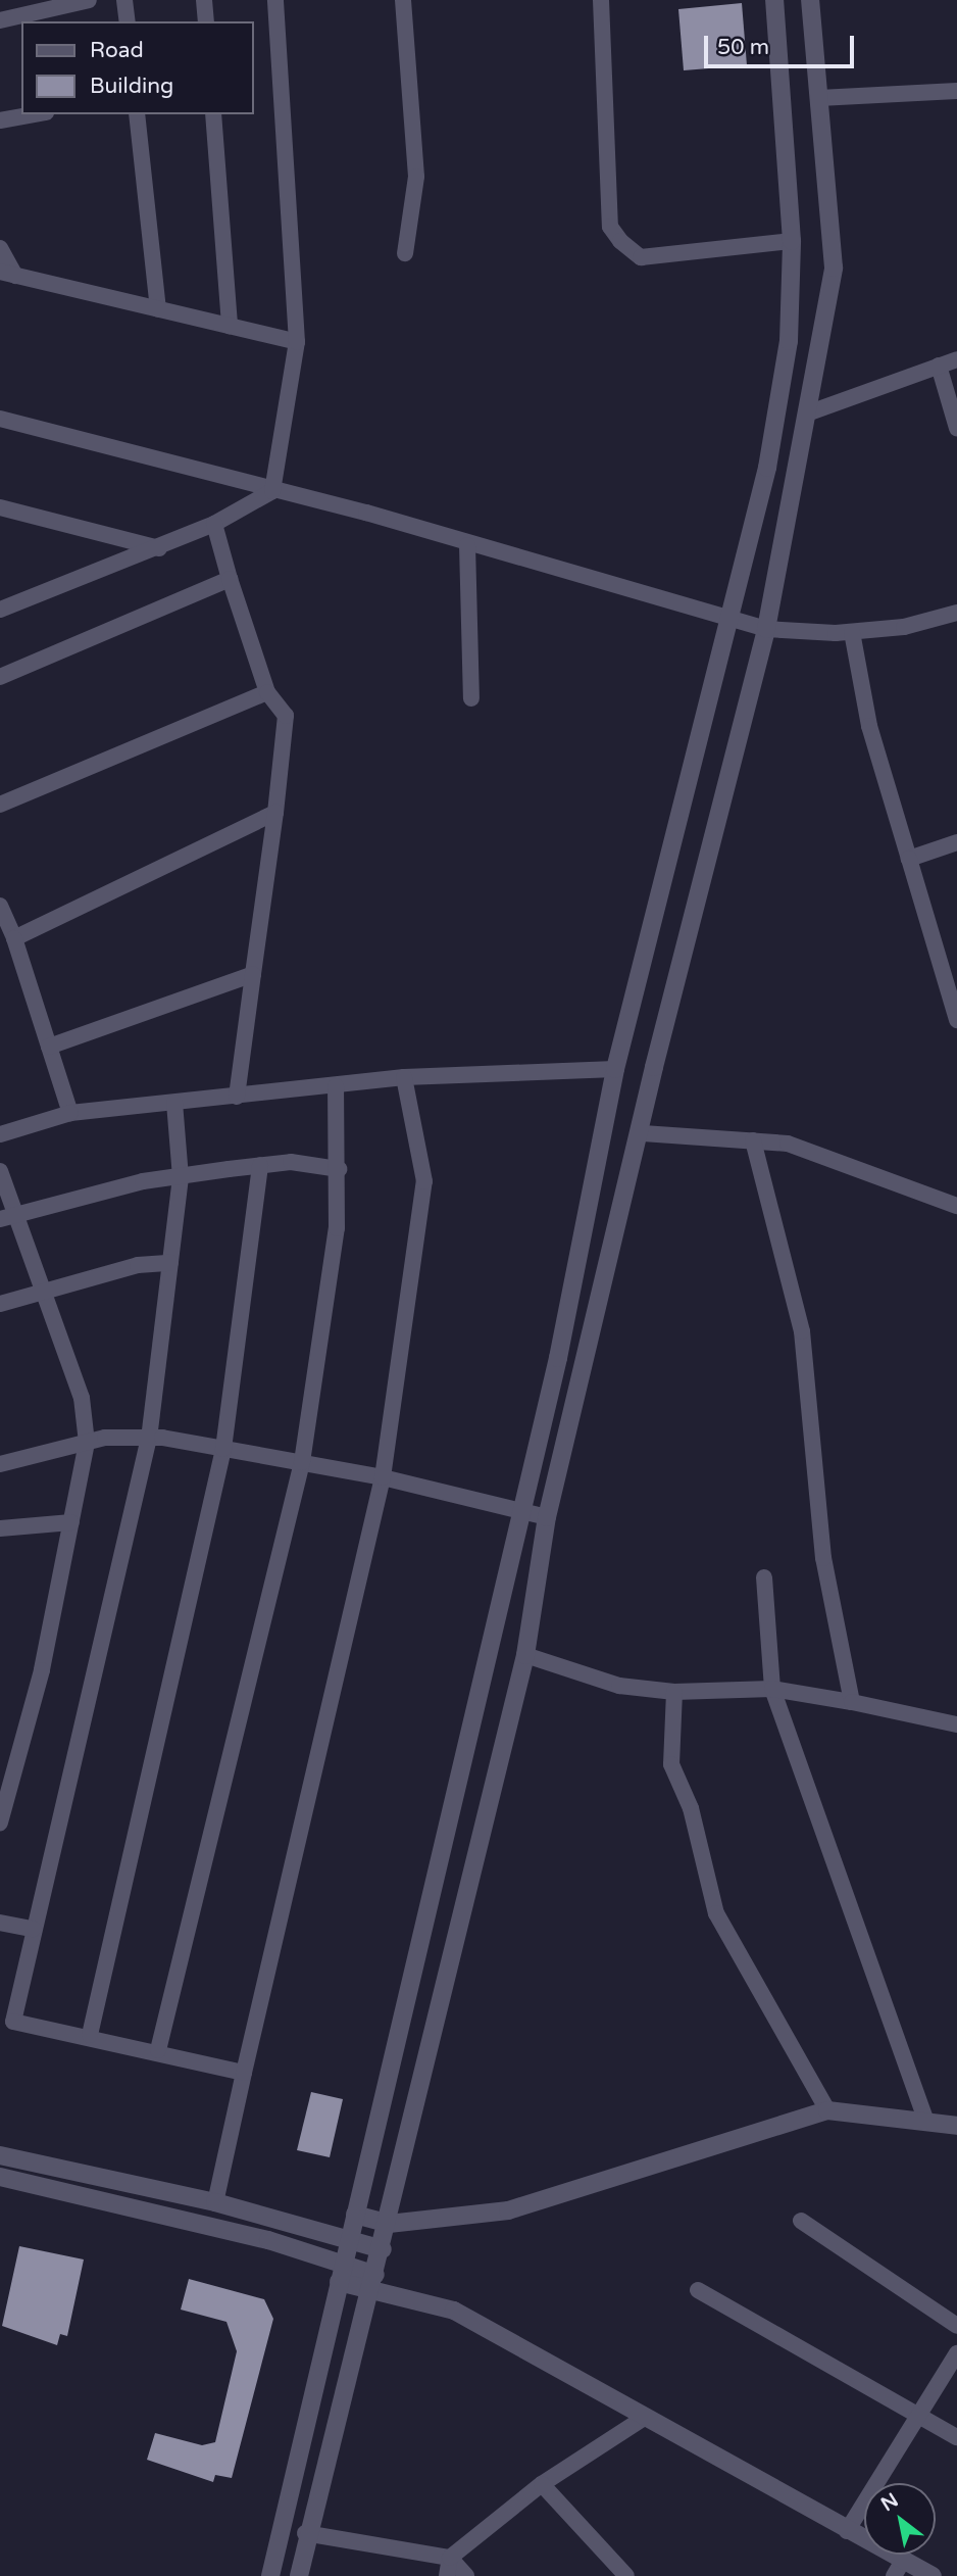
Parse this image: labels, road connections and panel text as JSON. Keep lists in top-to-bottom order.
{
  "legend": ["Road", "Building"],
  "scale_bar": "50 m",
  "north": "top left"
}
